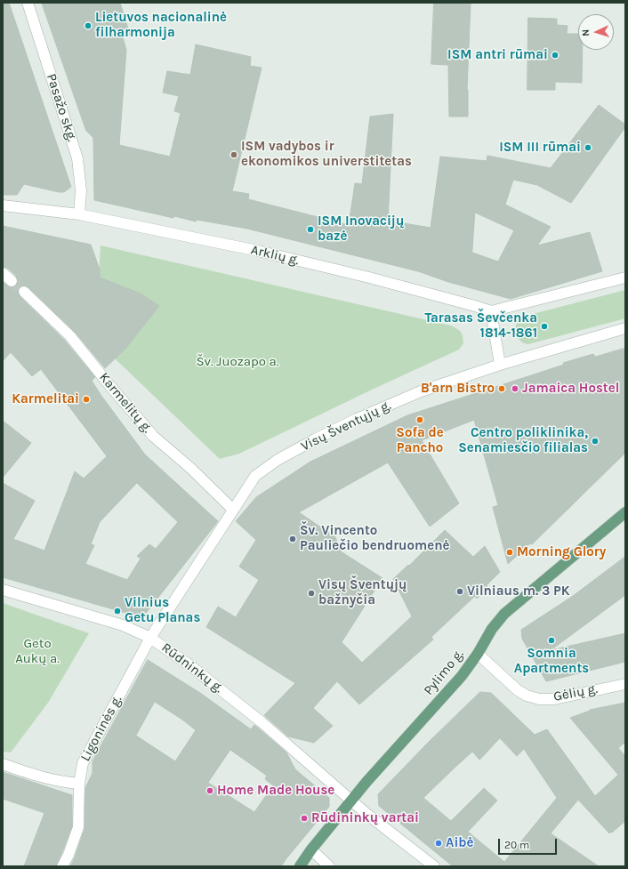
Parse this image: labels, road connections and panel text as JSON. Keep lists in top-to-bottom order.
{
  "streets": {
    "main road": ["Pylimo g."],
    "street": [
      "Pasažo skg.",
      "Arklių g.",
      "Karmelitų g.",
      "Visų Šventųjų g.",
      "Rūdninkų g.",
      "Gėlių g.",
      "Ligoninės g."
    ]
  },
  "crossings": [
    ["Pasažo skg.", "Arklių g."],
    ["Karmelitų g.", "Visų Šventųjų g."],
    ["Visų Šventųjų g.", "Rūdninkų g."],
    ["Visų Šventųjų g.", "Ligoninės g."],
    ["Rūdninkų g.", "Pylimo g."],
    ["Rūdninkų g.", "Ligoninės g."],
    ["Pylimo g.", "Gėlių g."]
  ],
  "parks": ["Šv. Juozapo a.", "Geto Aukų a."],
  "places": [
    "Lietuvos nacionalinė filharmonija",
    "ISM antri rūmai",
    "ISM III rūmai",
    "ISM vadybos ir ekonomikos universtitetas",
    "ISM Inovacijų bazė",
    "Tarasas Ševčenka 1814-1861",
    "B'arn Bistro",
    "Jamaica Hostel",
    "Karmelitai",
    "Sofa de Pancho",
    "Centro poliklinika, Senamiesčio filialas",
    "Šv. Vincento Pauliečio bendruomenė",
    "Morning Glory",
    "Vilniaus m. 3 PK",
    "Visų Šventųjų bažnyčia",
    "Vilnius Getu Planas",
    "Somnia Apartments",
    "Home Made House",
    "Rūdininkų vartai",
    "Aibė"
  ],
  "scale_bar": "20 m",
  "north": "left"
}
